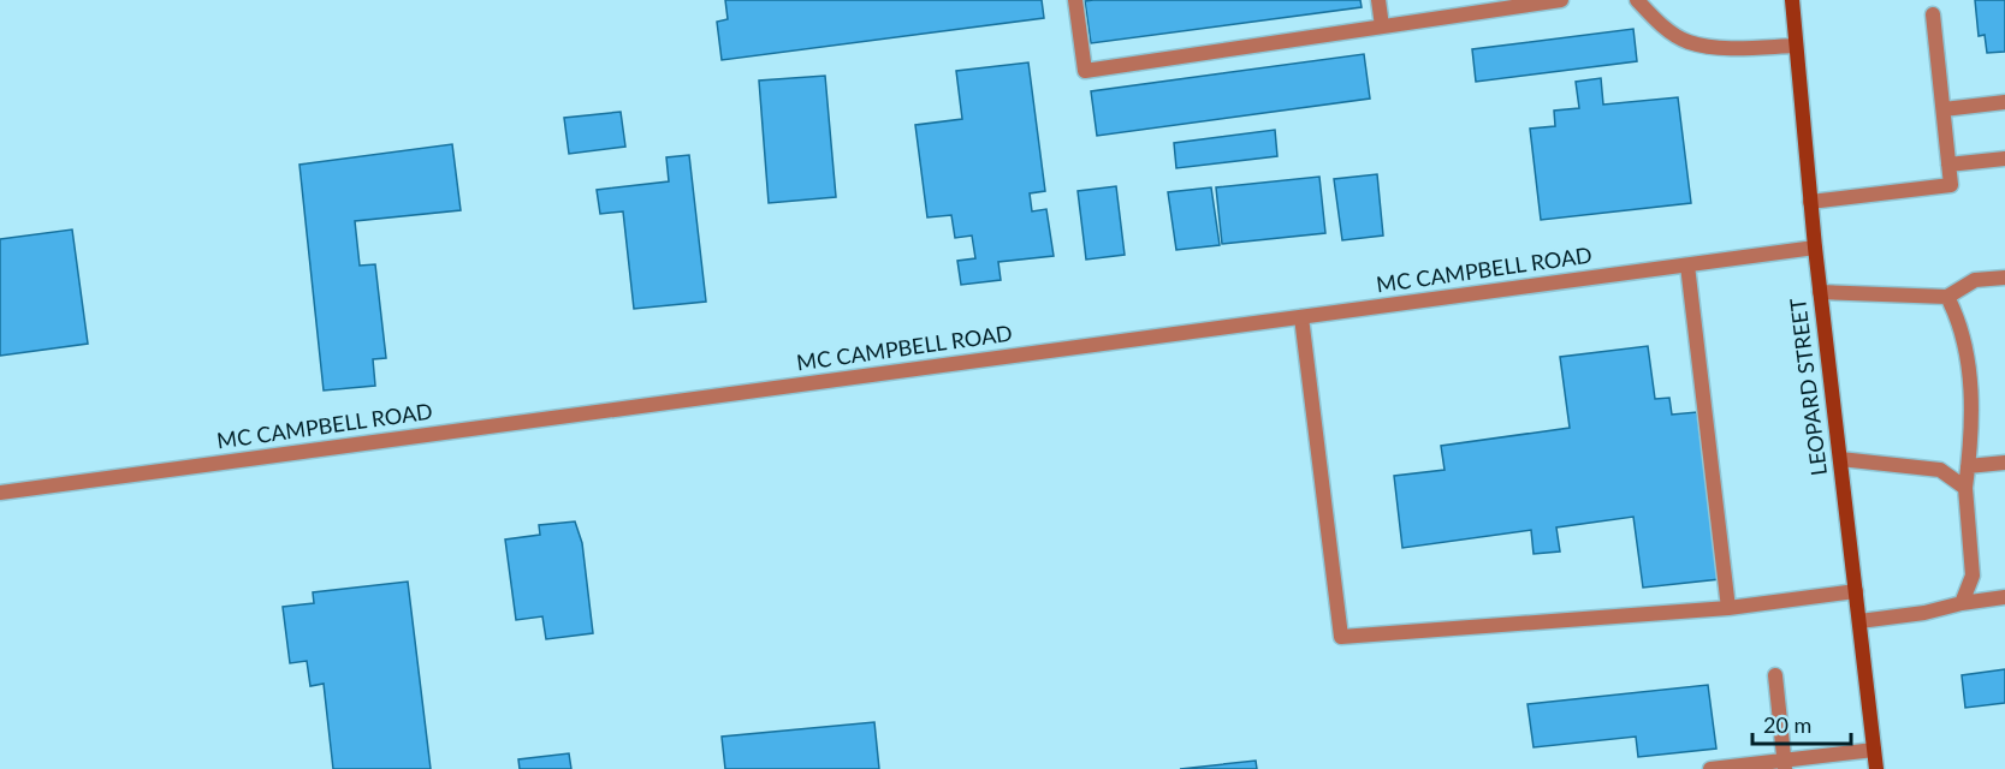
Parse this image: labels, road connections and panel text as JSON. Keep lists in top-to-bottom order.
{
  "streets": {
    "main road": ["LEOPARD STREET"],
    "street": ["MC CAMPBELL ROAD"]
  },
  "crossings": [
    ["MC CAMPBELL ROAD", "LEOPARD STREET"]
  ],
  "scale_bar": "20 m"
}
